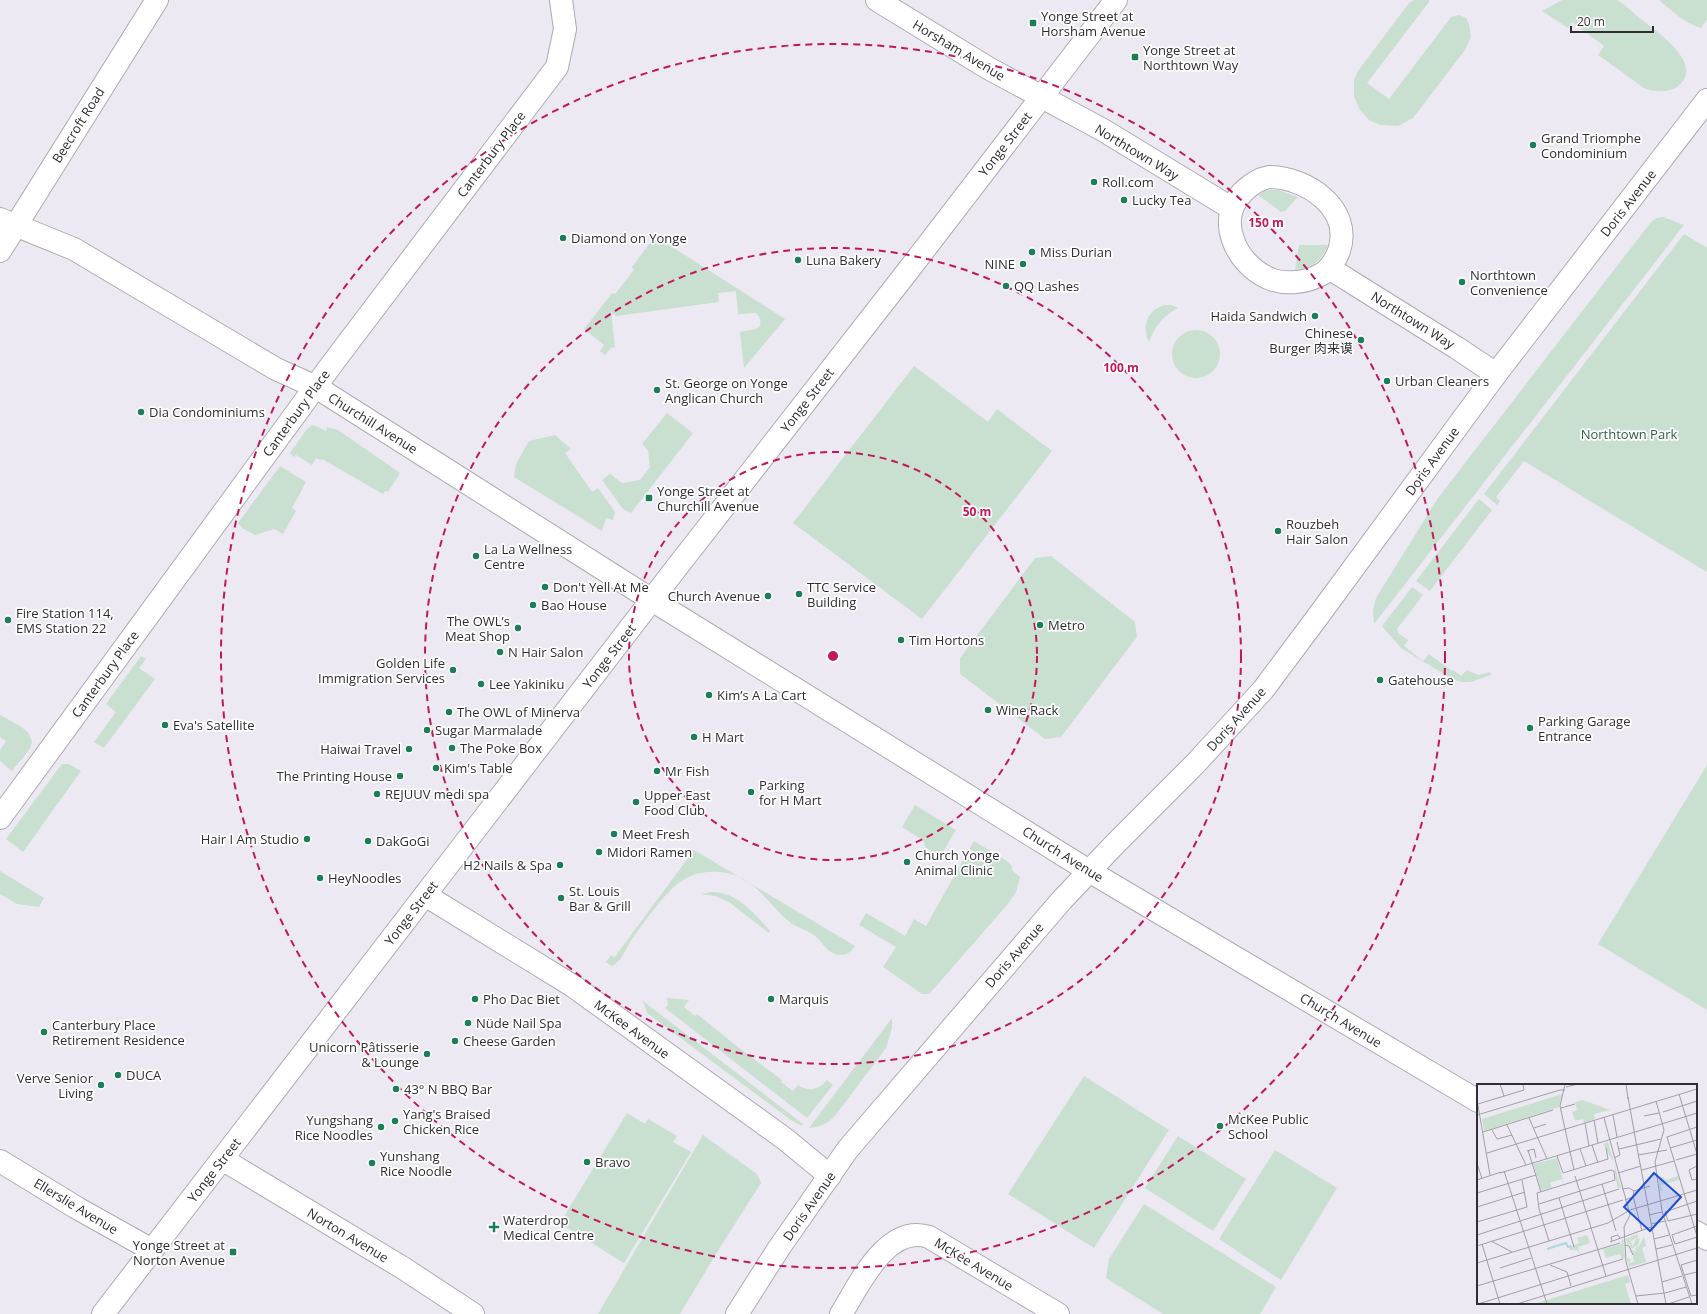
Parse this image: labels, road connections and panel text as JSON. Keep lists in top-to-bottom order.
{
  "streets": {
    "street": [
      "Horsham Avenue",
      "Beecroft Road",
      "Yonge Street",
      "Northtown Way",
      "Canterbury Place",
      "Doris Avenue",
      "Churchill Avenue",
      "Church Avenue",
      "McKee Avenue",
      "Ellerslie Avenue",
      "Norton Avenue"
    ]
  },
  "crossings": [
    ["Horsham Avenue", "Yonge Street"],
    ["Horsham Avenue", "Northtown Way"],
    ["Beecroft Road", "Churchill Avenue"],
    ["Yonge Street", "Northtown Way"],
    ["Yonge Street", "Churchill Avenue"],
    ["Yonge Street", "Church Avenue"],
    ["Yonge Street", "McKee Avenue"],
    ["Yonge Street", "Ellerslie Avenue"],
    ["Yonge Street", "Norton Avenue"],
    ["Northtown Way", "Doris Avenue"],
    ["Canterbury Place", "Churchill Avenue"],
    ["Doris Avenue", "Church Avenue"],
    ["Doris Avenue", "McKee Avenue"],
    ["Churchill Avenue", "Church Avenue"]
  ],
  "parks": ["Northtown Park"],
  "places": {
    "transit": [
      "Yonge Street at Horsham Avenue",
      "Yonge Street at Northtown Way",
      "Yonge Street at Churchill Avenue",
      "Yonge Street at Norton Avenue"
    ],
    "other": [
      "Grand Triomphe Condominium",
      "Roll.com",
      "Lucky Tea",
      "Diamond on Yonge",
      "Miss Durian",
      "Luna Bakery",
      "NINE",
      "Northtown Convenience",
      "QQ Lashes",
      "Haida Sandwich",
      "Chinese Burger 肉来谟",
      "Urban Cleaners",
      "St. George on Yonge Anglican Church",
      "Dia Condominiums",
      "Rouzbeh Hair Salon",
      "La La Wellness Centre",
      "Don't Yell At Me",
      "TTC Service Building",
      "Church Avenue",
      "Bao House",
      "Fire Station 114, EMS Station 22",
      "Metro",
      "The OWL’s Meat Shop",
      "Tim Hortons",
      "N Hair Salon",
      "Golden Life Immigration Services",
      "Gatehouse",
      "Lee Yakiniku",
      "Kim’s A La Cart",
      "Wine Rack",
      "The OWL of Minerva",
      "Eva's Satellite",
      "Parking Garage Entrance",
      "Sugar Marmalade",
      "H Mart",
      "The Poke Box",
      "Haiwai Travel",
      "Kim's Table",
      "Mr Fish",
      "The Printing House",
      "Parking for H Mart",
      "REJUUV medi spa",
      "Upper East Food Club",
      "Meet Fresh",
      "Hair I Am Studio",
      "DakGoGi",
      "Midori Ramen",
      "Church Yonge Animal Clinic",
      "H2 Nails & Spa",
      "HeyNoodles",
      "St. Louis Bar & Grill",
      "Pho Dac Biet",
      "Marquis",
      "Nüde Nail Spa",
      "Canterbury Place Retirement Residence",
      "Cheese Garden",
      "Unicorn Pâtisserie & Lounge",
      "DUCA",
      "Verve Senior Living",
      "43° N BBQ Bar",
      "Yang's Braised Chicken Rice",
      "McKee Public School",
      "Yungshang Rice Noodles",
      "Bravo",
      "Yunshang Rice Noodle"
    ],
    "health": ["Waterdrop Medical Centre"]
  },
  "scale_bar": "20 m",
  "rings": ["150 m", "100 m", "50 m"]
}
